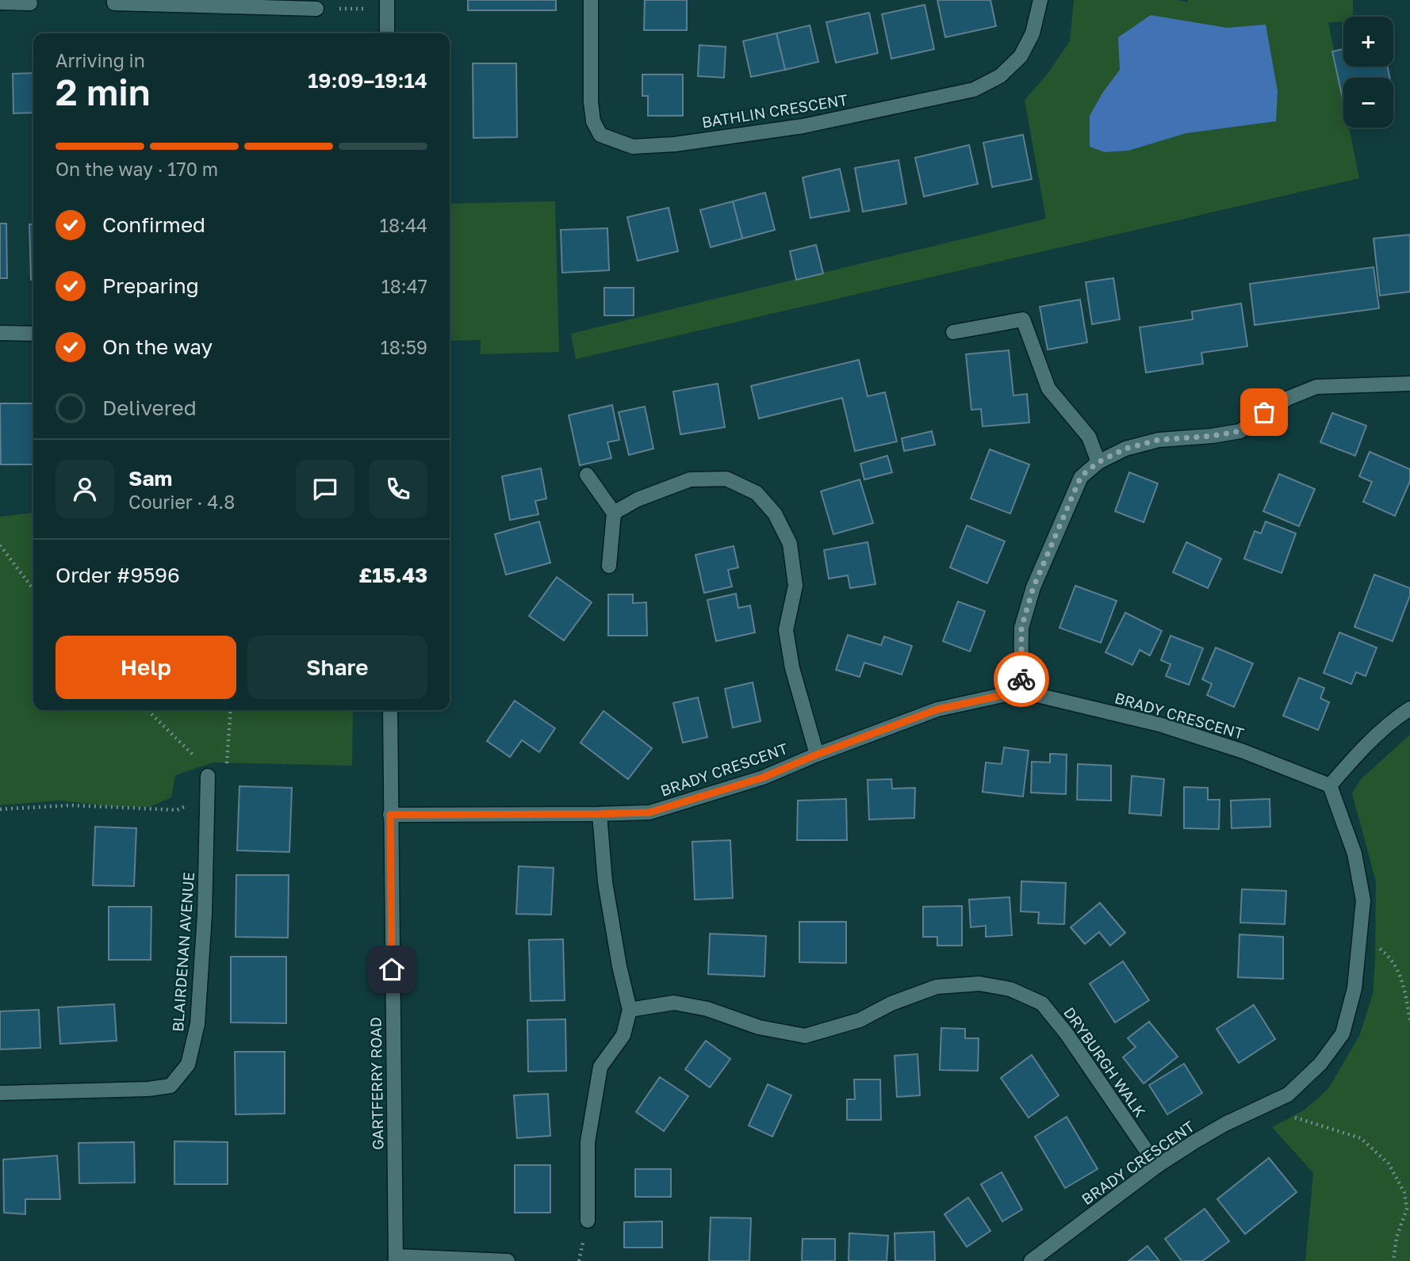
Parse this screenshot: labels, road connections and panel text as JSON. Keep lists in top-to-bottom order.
{
  "streets": {
    "street": [
      "BATHLIN CRESCENT",
      "BRADY CRESCENT",
      "BLAIRDENAN AVENUE",
      "DRYBURGH WALK",
      "GARTFERRY ROAD"
    ]
  },
  "crossings": [
    ["BRADY CRESCENT", "DRYBURGH WALK"],
    ["BRADY CRESCENT", "GARTFERRY ROAD"]
  ],
  "page": {
    "map_buttons": ["+", "−"],
    "heading": ["2 min", "Arriving in", "19:09–19:14"],
    "panel": [
      "Sam",
      "Courier · 4.8",
      "Order #9596",
      "£15.43"
    ],
    "bar": "On the way · 170 m",
    "list": [
      ["Confirmed", "18:44"],
      ["Preparing", "18:47"],
      ["On the way", "18:59"],
      "Delivered"
    ],
    "buttons": ["Help", "Share"]
  }
}
